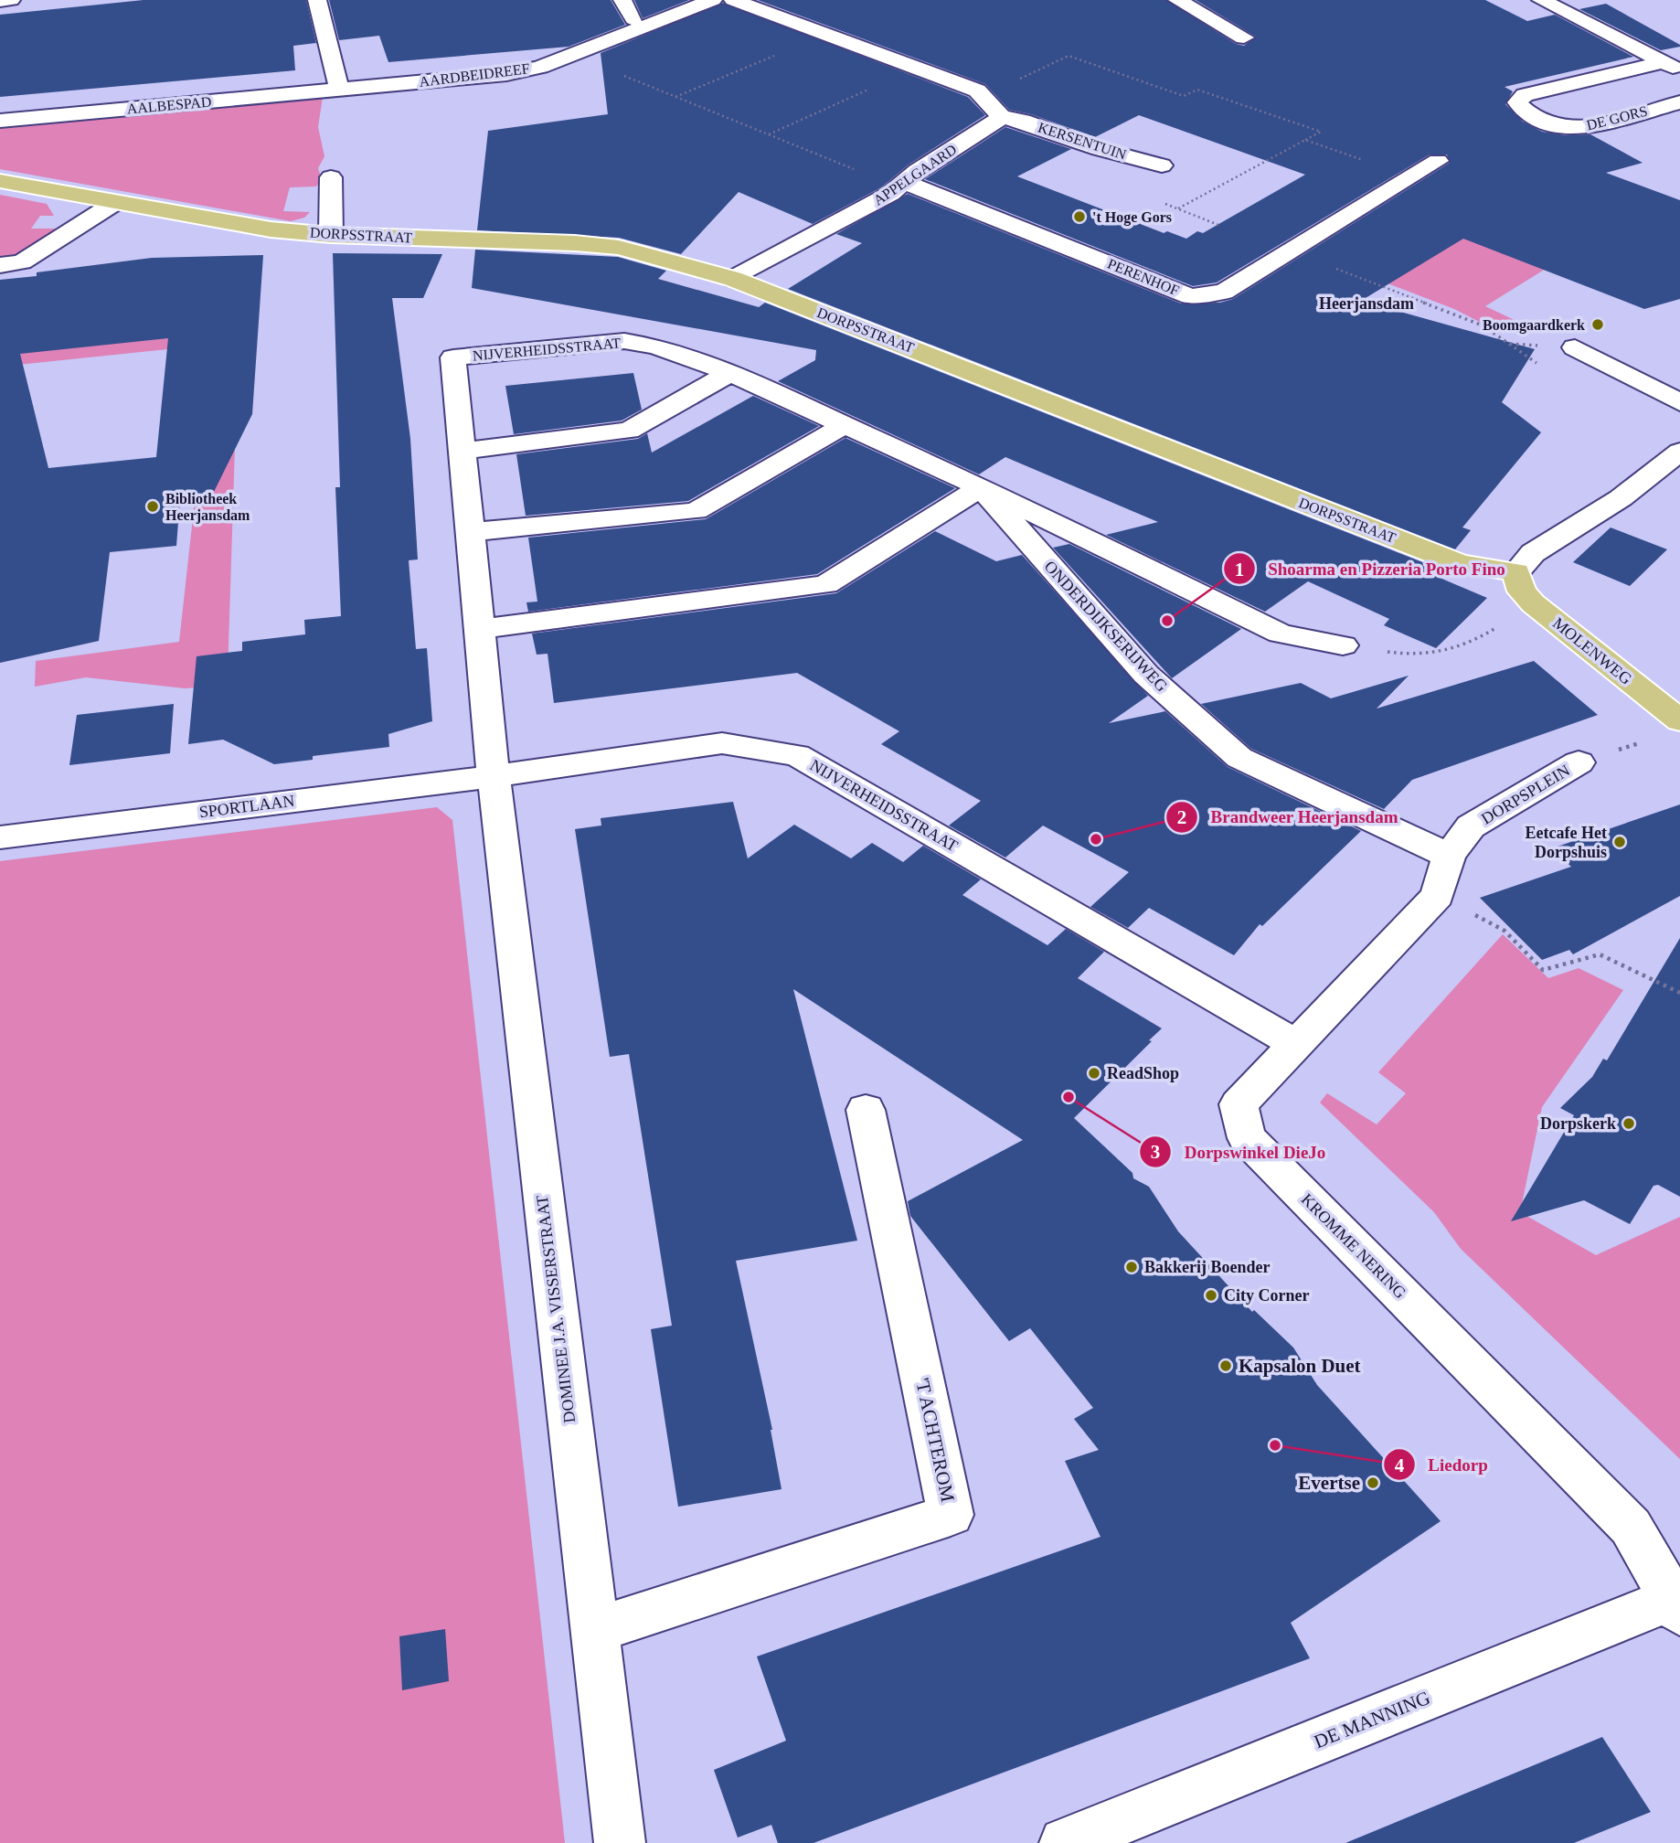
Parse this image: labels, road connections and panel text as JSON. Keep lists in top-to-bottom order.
{
  "streets": {
    "main road": ["DORPSSTRAAT", "MOLENWEG"],
    "street": [
      "AARDBEIDREEF",
      "AALBESPAD",
      "DE GORS",
      "KERSENTUIN",
      "APPELGAARD",
      "PERENHOF",
      "NIJVERHEIDSSTRAAT",
      "ONDERDIJKSERIJWEG",
      "DORPSPLEIN",
      "SPORTLAAN",
      "KROMME NERING",
      "DOMINEE J.A. VISSERSTRAAT",
      "'T ACHTEROM",
      "DE MANNING"
    ]
  },
  "crossings": [
    ["AARDBEIDREEF", "AALBESPAD"],
    ["KERSENTUIN", "APPELGAARD"],
    ["APPELGAARD", "DORPSSTRAAT"],
    ["APPELGAARD", "PERENHOF"],
    ["DORPSSTRAAT", "MOLENWEG"],
    ["NIJVERHEIDSSTRAAT", "ONDERDIJKSERIJWEG"],
    ["NIJVERHEIDSSTRAAT", "SPORTLAAN"],
    ["NIJVERHEIDSSTRAAT", "KROMME NERING"],
    ["NIJVERHEIDSSTRAAT", "DOMINEE J.A. VISSERSTRAAT"],
    ["ONDERDIJKSERIJWEG", "DORPSPLEIN"],
    ["ONDERDIJKSERIJWEG", "KROMME NERING"],
    ["DORPSPLEIN", "KROMME NERING"],
    ["SPORTLAAN", "DOMINEE J.A. VISSERSTRAAT"],
    ["KROMME NERING", "DE MANNING"],
    ["DOMINEE J.A. VISSERSTRAAT", "'T ACHTEROM"]
  ],
  "districts": ["Heerjansdam"],
  "places": [
    "'t Hoge Gors",
    "Boomgaardkerk",
    "Bibliotheek Heerjansdam",
    "Shoarma en Pizzeria Porto Fino",
    "Brandweer Heerjansdam",
    "Eetcafe Het Dorpshuis",
    "ReadShop",
    "Dorpswinkel DieJo",
    "Dorpskerk",
    "Bakkerij Boender",
    "City Corner",
    "Kapsalon Duet",
    "Liedorp",
    "Evertse"
  ]
}
